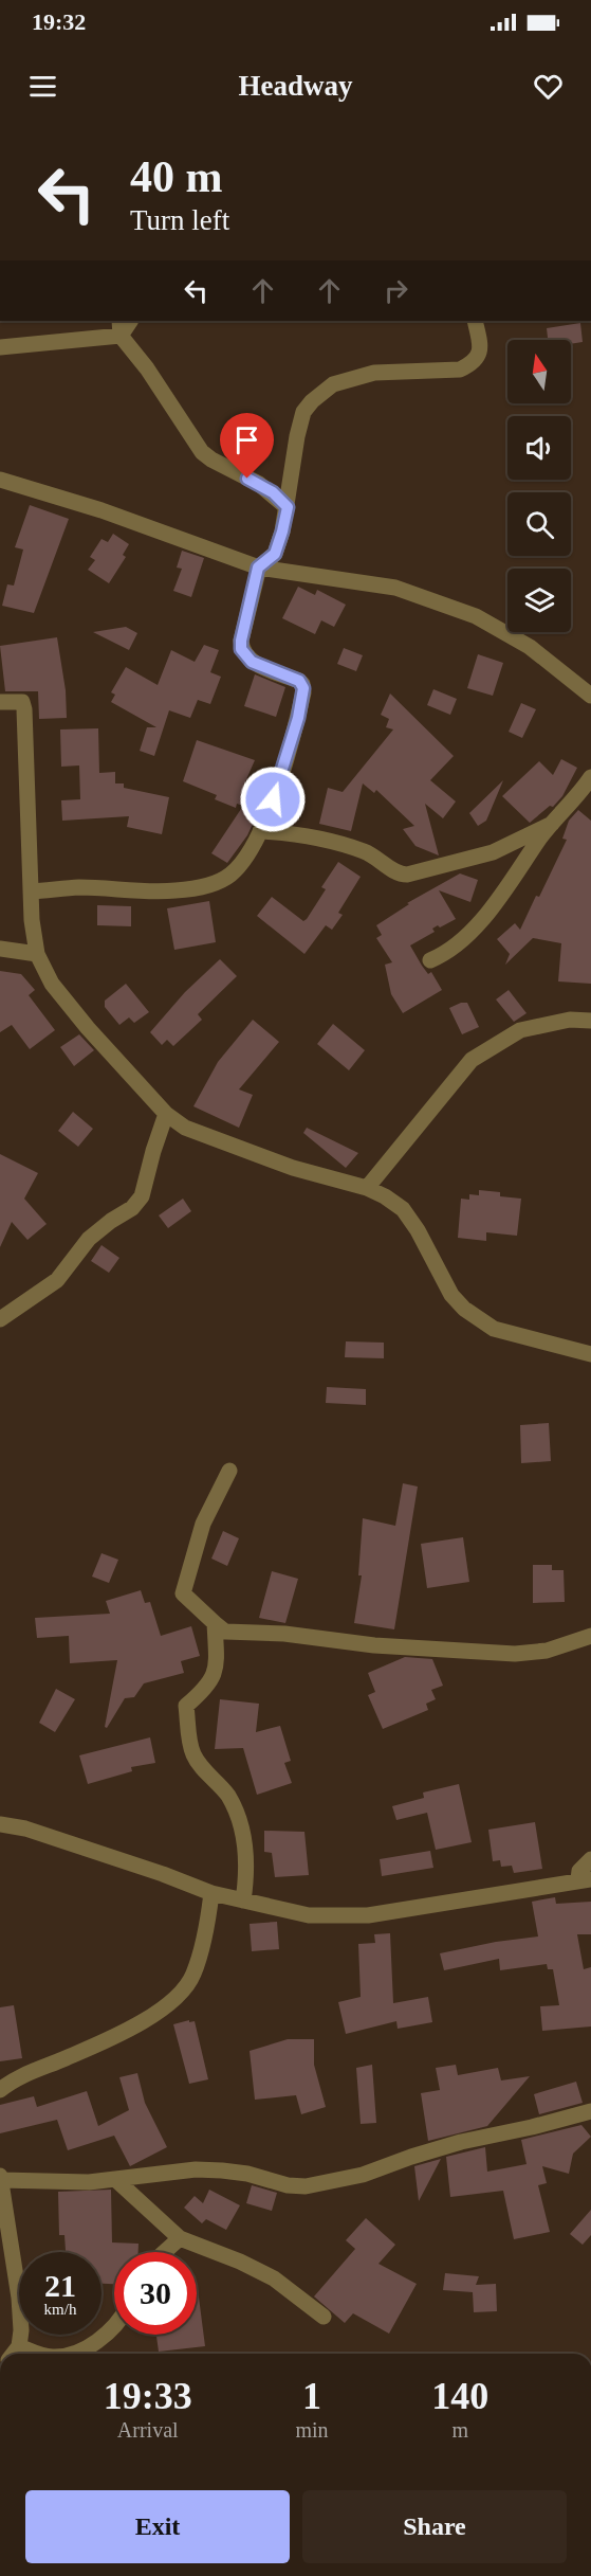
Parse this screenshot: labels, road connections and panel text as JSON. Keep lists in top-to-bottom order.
{
  "north": "top",
  "page": {
    "status": "19:32",
    "header": "Headway",
    "turn": ["40 m", "Turn left"],
    "speed": "21 km/h",
    "limit": "30",
    "eta": [
      "19:33",
      "Arrival",
      "1",
      "min",
      "140",
      "m"
    ],
    "buttons": ["Exit", "Share"]
  }
}
